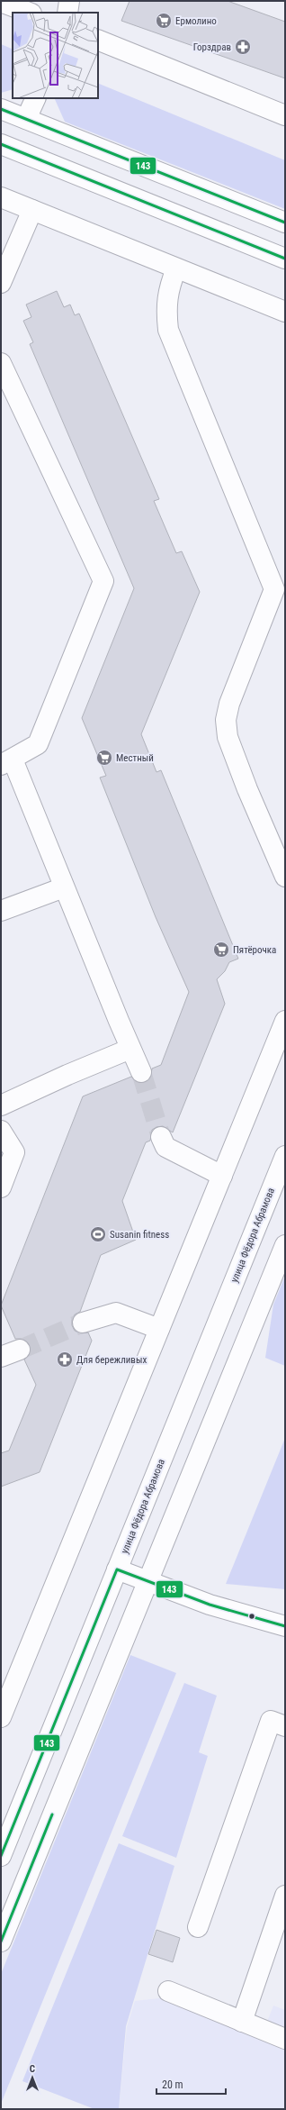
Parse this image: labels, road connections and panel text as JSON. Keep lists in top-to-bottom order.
{
  "streets": {
    "street": ["улица Фёдора Абрамова"]
  },
  "places": {
    "supermarket": ["Ермолино", "Местный", "Пятёрочка"],
    "pharmacy": ["Горздрав", "Для бережливых"],
    "sports": ["Susanin fitness"]
  },
  "lines": ["transit line 143"],
  "scale_bar": "20 m",
  "north": "top"
}
